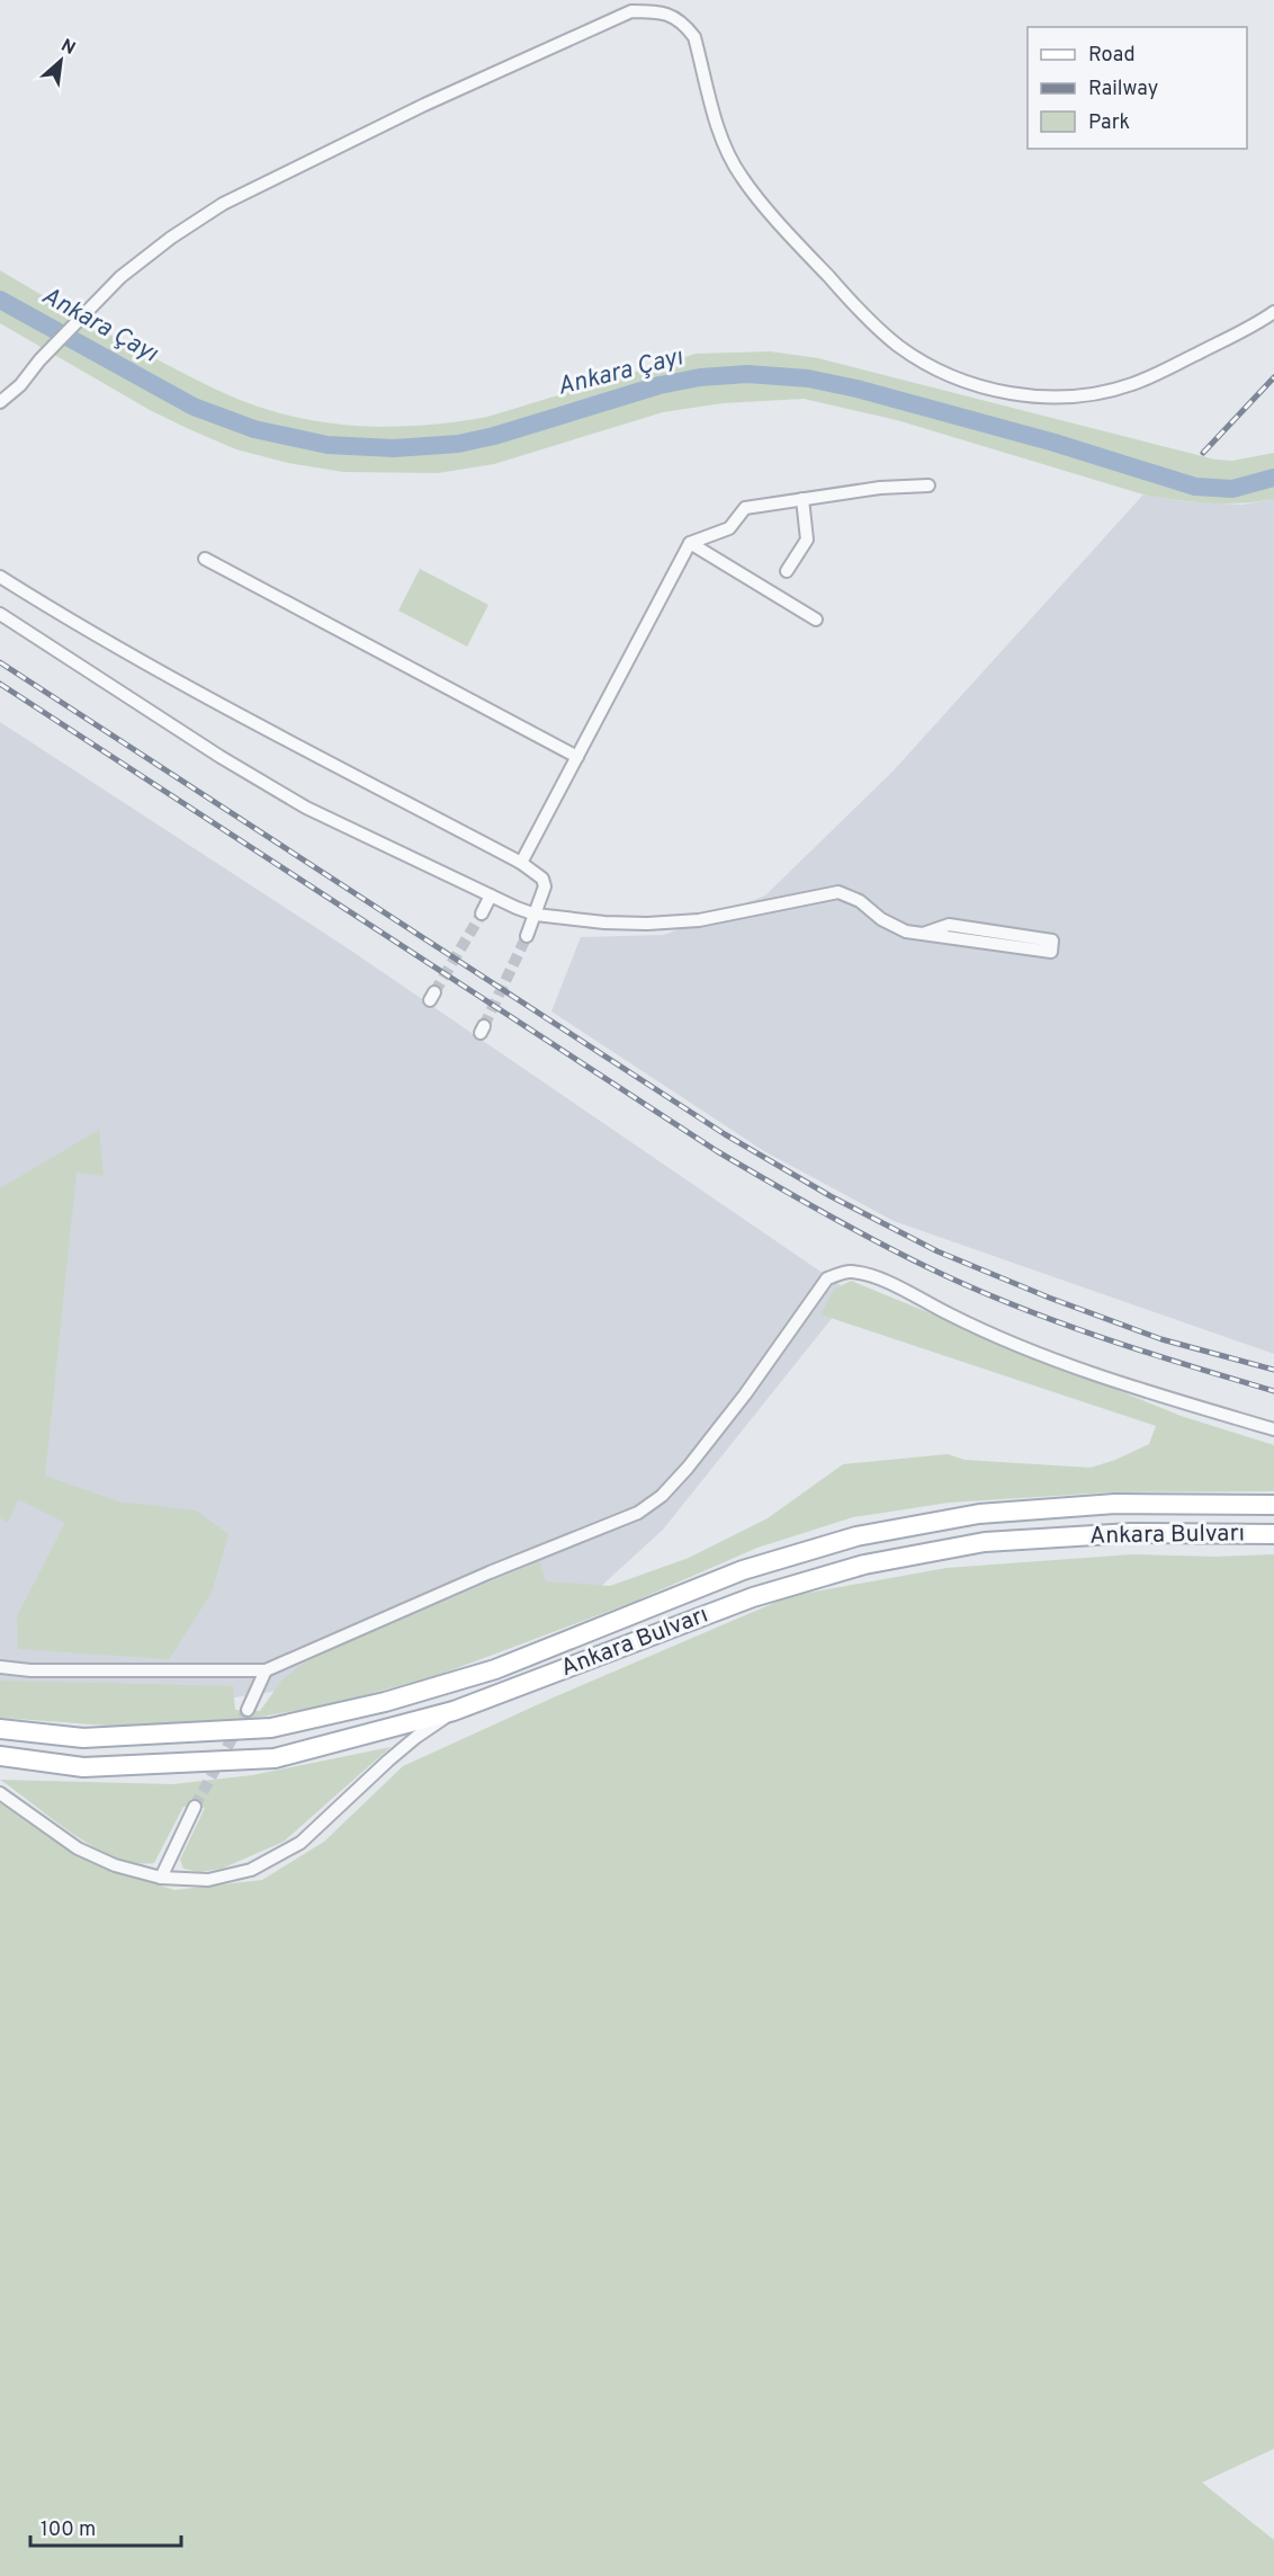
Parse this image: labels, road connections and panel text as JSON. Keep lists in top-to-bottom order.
{
  "streets": {
    "main road": ["Ankara Bulvarı"]
  },
  "water": ["Ankara Çayı"],
  "legend": ["Road", "Railway", "Park"],
  "scale_bar": "100 m",
  "north": "top right"
}
